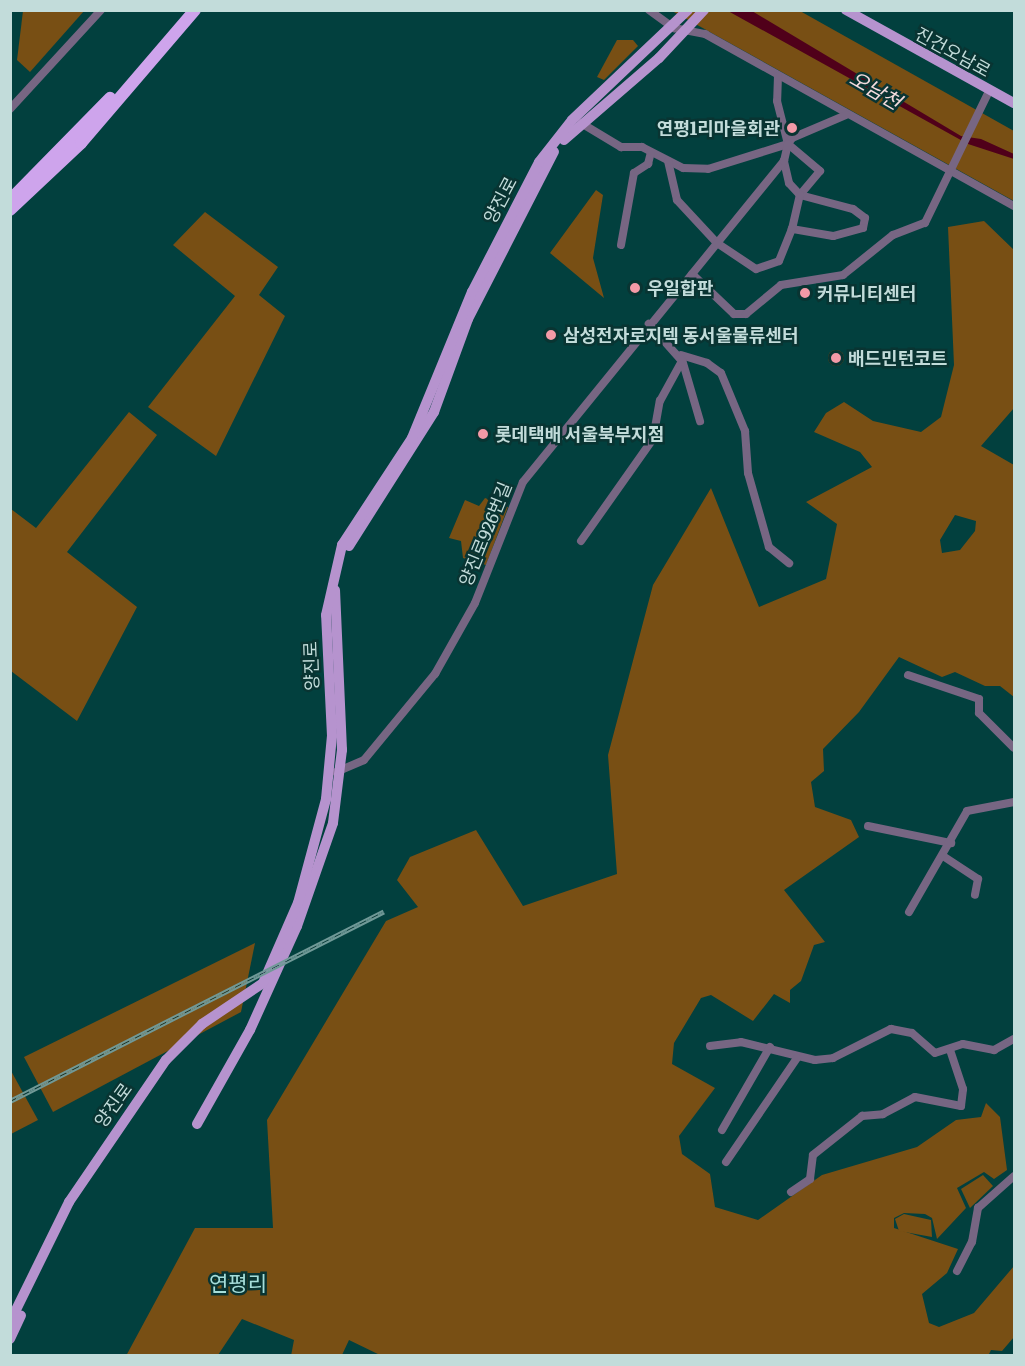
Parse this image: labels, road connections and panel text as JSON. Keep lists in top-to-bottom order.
{
  "streets": {
    "main road": ["진건오남로", "양진로"],
    "street": ["양진로926번길"]
  },
  "crossings": [
    ["양진로", "양진로926번길"]
  ],
  "districts": ["연평리"],
  "water": ["오남천"],
  "places": [
    "연평1리마을회관",
    "우일합판",
    "커뮤니티센터",
    "삼성전자로지텍 동서울물류센터",
    "배드민턴코트",
    "롯데택배 서울북부지점"
  ]
}
